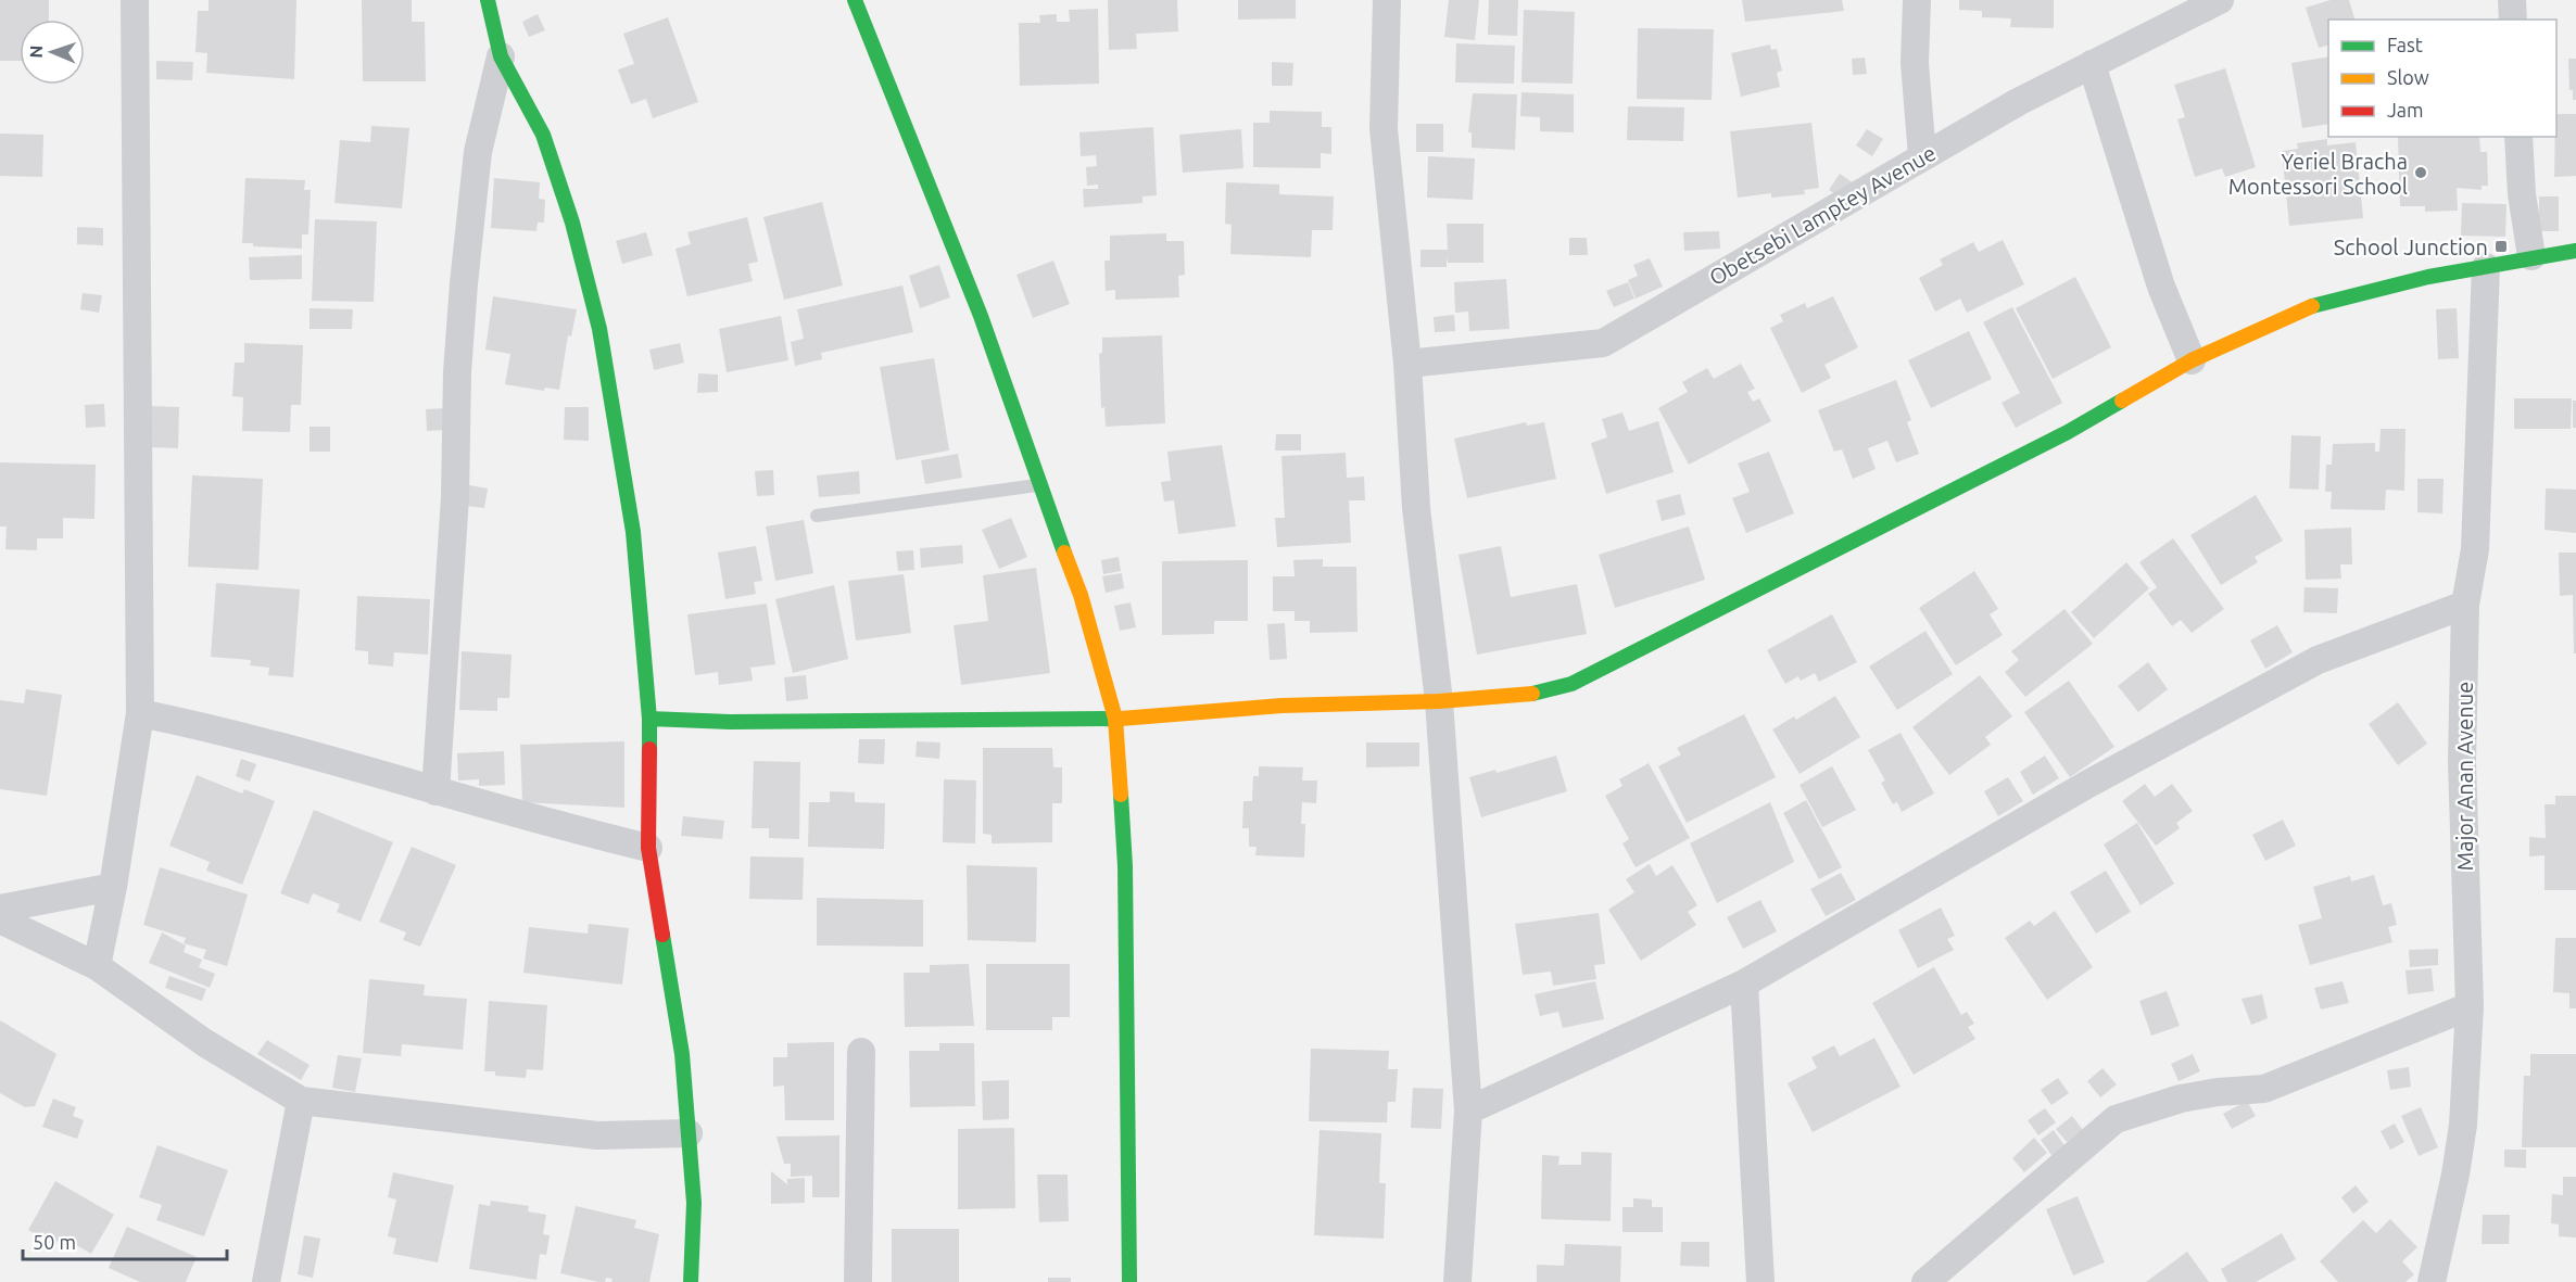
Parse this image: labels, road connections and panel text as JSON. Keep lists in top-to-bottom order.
{
  "streets": {
    "street": ["Obetsebi Lamptey Avenue", "Major Anan Avenue"]
  },
  "places": {
    "other": ["Yeriel Bracha Montessori School"],
    "transit": ["School Junction"]
  },
  "legend": ["Fast", "Slow", "Jam"],
  "scale_bar": "50 m",
  "north": "left"
}
